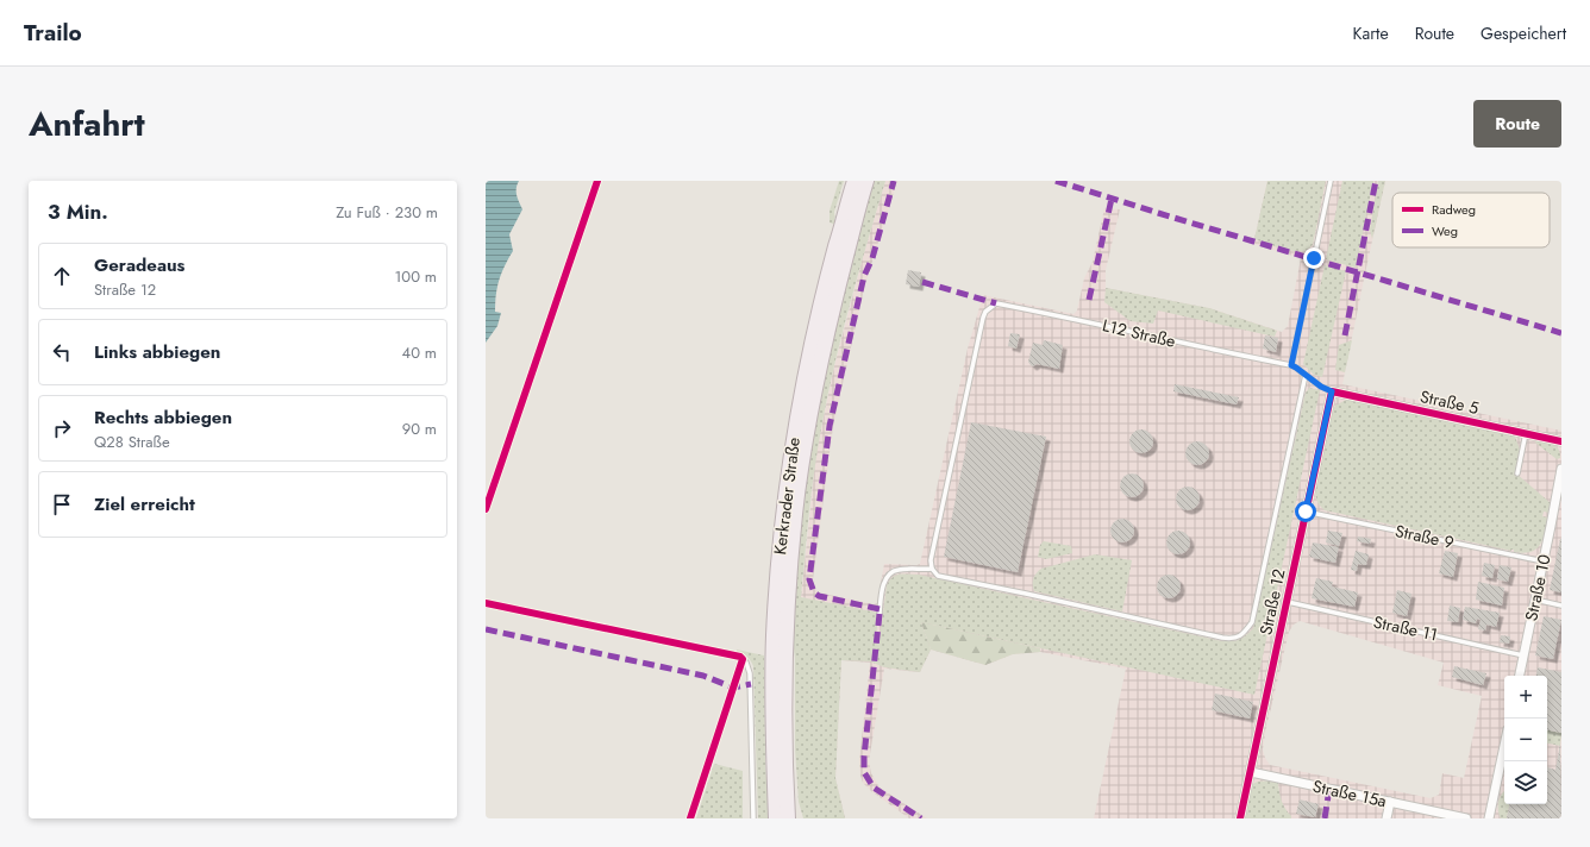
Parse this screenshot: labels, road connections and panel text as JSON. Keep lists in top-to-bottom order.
{
  "streets": {
    "highway": ["Kerkrader Straße"],
    "street": [
      "Straße 5",
      "Straße 10",
      "Straße 12",
      "Straße 15a"
    ],
    "lane": ["L12 Straße", "Straße 9", "Straße 11"]
  },
  "crossings": [
    ["Straße 5", "Straße 12"],
    ["Straße 9", "Straße 10"],
    ["Straße 9", "Straße 12"],
    ["Straße 10", "Straße 11"],
    ["Straße 12", "Straße 11"],
    ["Straße 12", "Straße 15a"]
  ],
  "legend": ["Radweg", "Weg"],
  "page": {
    "header": "Trailo",
    "nav": ["Karte", "Route", "Gespeichert"],
    "title": "Anfahrt",
    "buttons": "Route",
    "heading": ["3 Min.", "Zu Fuß · 230 m"],
    "list": [
      ["Geradeaus", "Straße 12", "100 m"],
      ["Links abbiegen", "40 m"],
      ["Rechts abbiegen", "Q28 Straße", "90 m"],
      "Ziel erreicht"
    ],
    "map_buttons": ["+", "−"]
  }
}
